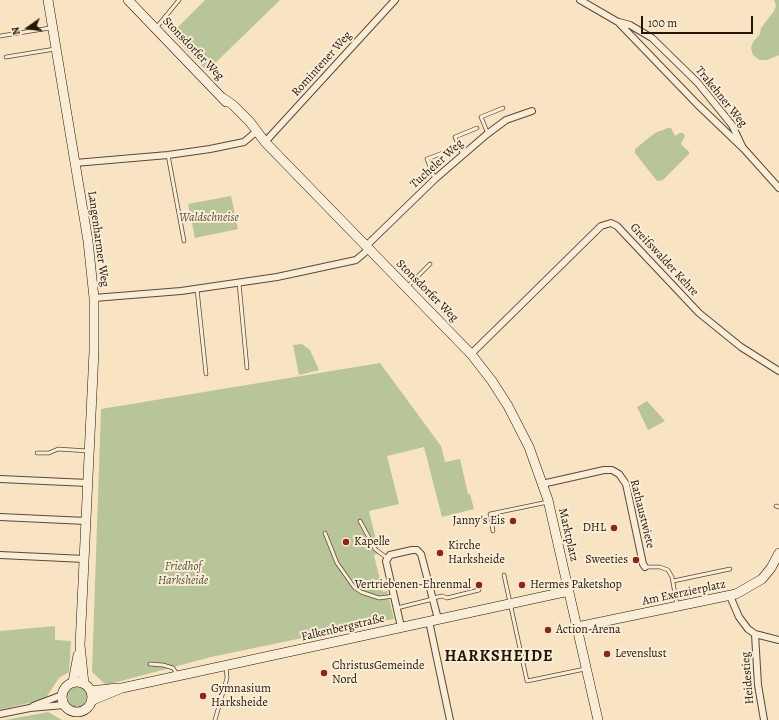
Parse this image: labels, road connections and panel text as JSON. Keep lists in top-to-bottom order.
{
  "streets": {
    "main road": [
      "Stonsdorfer Weg",
      "Langenharmer Weg",
      "Marktplatz",
      "Am Exerzierplatz",
      "Falkenbergstraße"
    ],
    "street": [
      "Romintener Weg",
      "Trakehner Weg",
      "Tucheler Weg",
      "Greifswalder Kehre",
      "Rathaustwiete",
      "Heidestieg"
    ]
  },
  "crossings": [
    ["Stonsdorfer Weg", "Romintener Weg"],
    ["Stonsdorfer Weg", "Tucheler Weg"],
    ["Stonsdorfer Weg", "Greifswalder Kehre"],
    ["Stonsdorfer Weg", "Rathaustwiete"],
    ["Stonsdorfer Weg", "Marktplatz"],
    ["Romintener Weg", "Langenharmer Weg"],
    ["Langenharmer Weg", "Falkenbergstraße"],
    ["Rathaustwiete", "Marktplatz"],
    ["Marktplatz", "Am Exerzierplatz"],
    ["Marktplatz", "Falkenbergstraße"]
  ],
  "districts": ["HARKSHEIDE"],
  "parks": ["Waldschneise", "Friedhof Harksheide"],
  "places": [
    "Janny's Eis",
    "DHL",
    "Kapelle",
    "Kirche Harksheide",
    "Sweeties",
    "Vertriebenen-Ehrenmal",
    "Hermes Paketshop",
    "Action-Arena",
    "Levenslust",
    "ChristusGemeinde Nord",
    "Gymnasium Harksheide"
  ],
  "scale_bar": "100 m",
  "north": "left"
}
